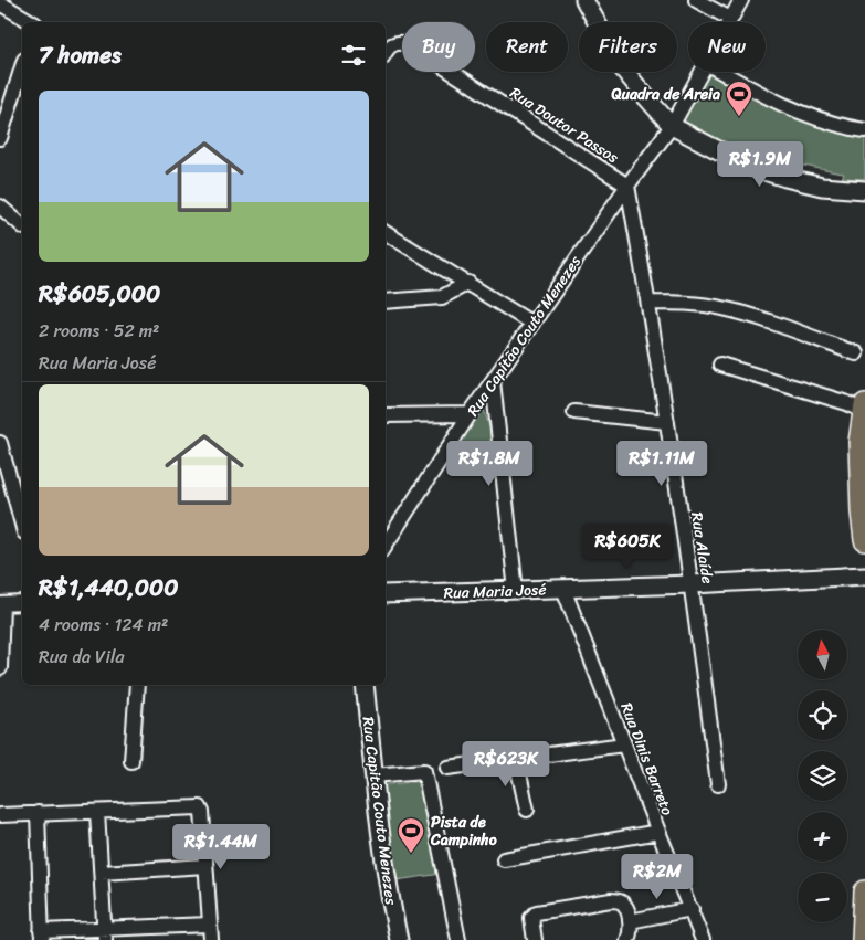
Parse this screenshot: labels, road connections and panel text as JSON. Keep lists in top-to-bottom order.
{
  "streets": {
    "street": [
      "Rua Doutor Passos",
      "Rua Capitão Couto Menezes",
      "Rua Alaíde",
      "Rua Maria José",
      "Rua Dinis Barreto"
    ]
  },
  "crossings": [
    ["Rua Doutor Passos", "Rua Capitão Couto Menezes"],
    ["Rua Doutor Passos", "Rua Alaíde"],
    ["Rua Capitão Couto Menezes", "Rua Alaíde"],
    ["Rua Alaíde", "Rua Maria José"],
    ["Rua Maria José", "Rua Dinis Barreto"]
  ],
  "places": {
    "sports": ["Quadra de Areia", "Pista de Campinho"]
  },
  "north": "top",
  "page": {
    "chip": [
      "Buy",
      "Rent",
      "Filters",
      "New"
    ],
    "heading": "7 homes",
    "list": [
      {
        "name": "R$605,000",
        "note": "2 rooms · 52 m² · Rua Maria José"
      },
      {
        "name": "R$1,440,000",
        "note": "4 rooms · 124 m² · Rua da Vila"
      }
    ],
    "price": [
      "R$1.9M",
      "R$1.8M",
      "R$1.11M",
      "R$605K",
      "R$623K",
      "R$1.44M",
      "R$2M"
    ],
    "map_buttons": ["+", "−"]
  }
}
